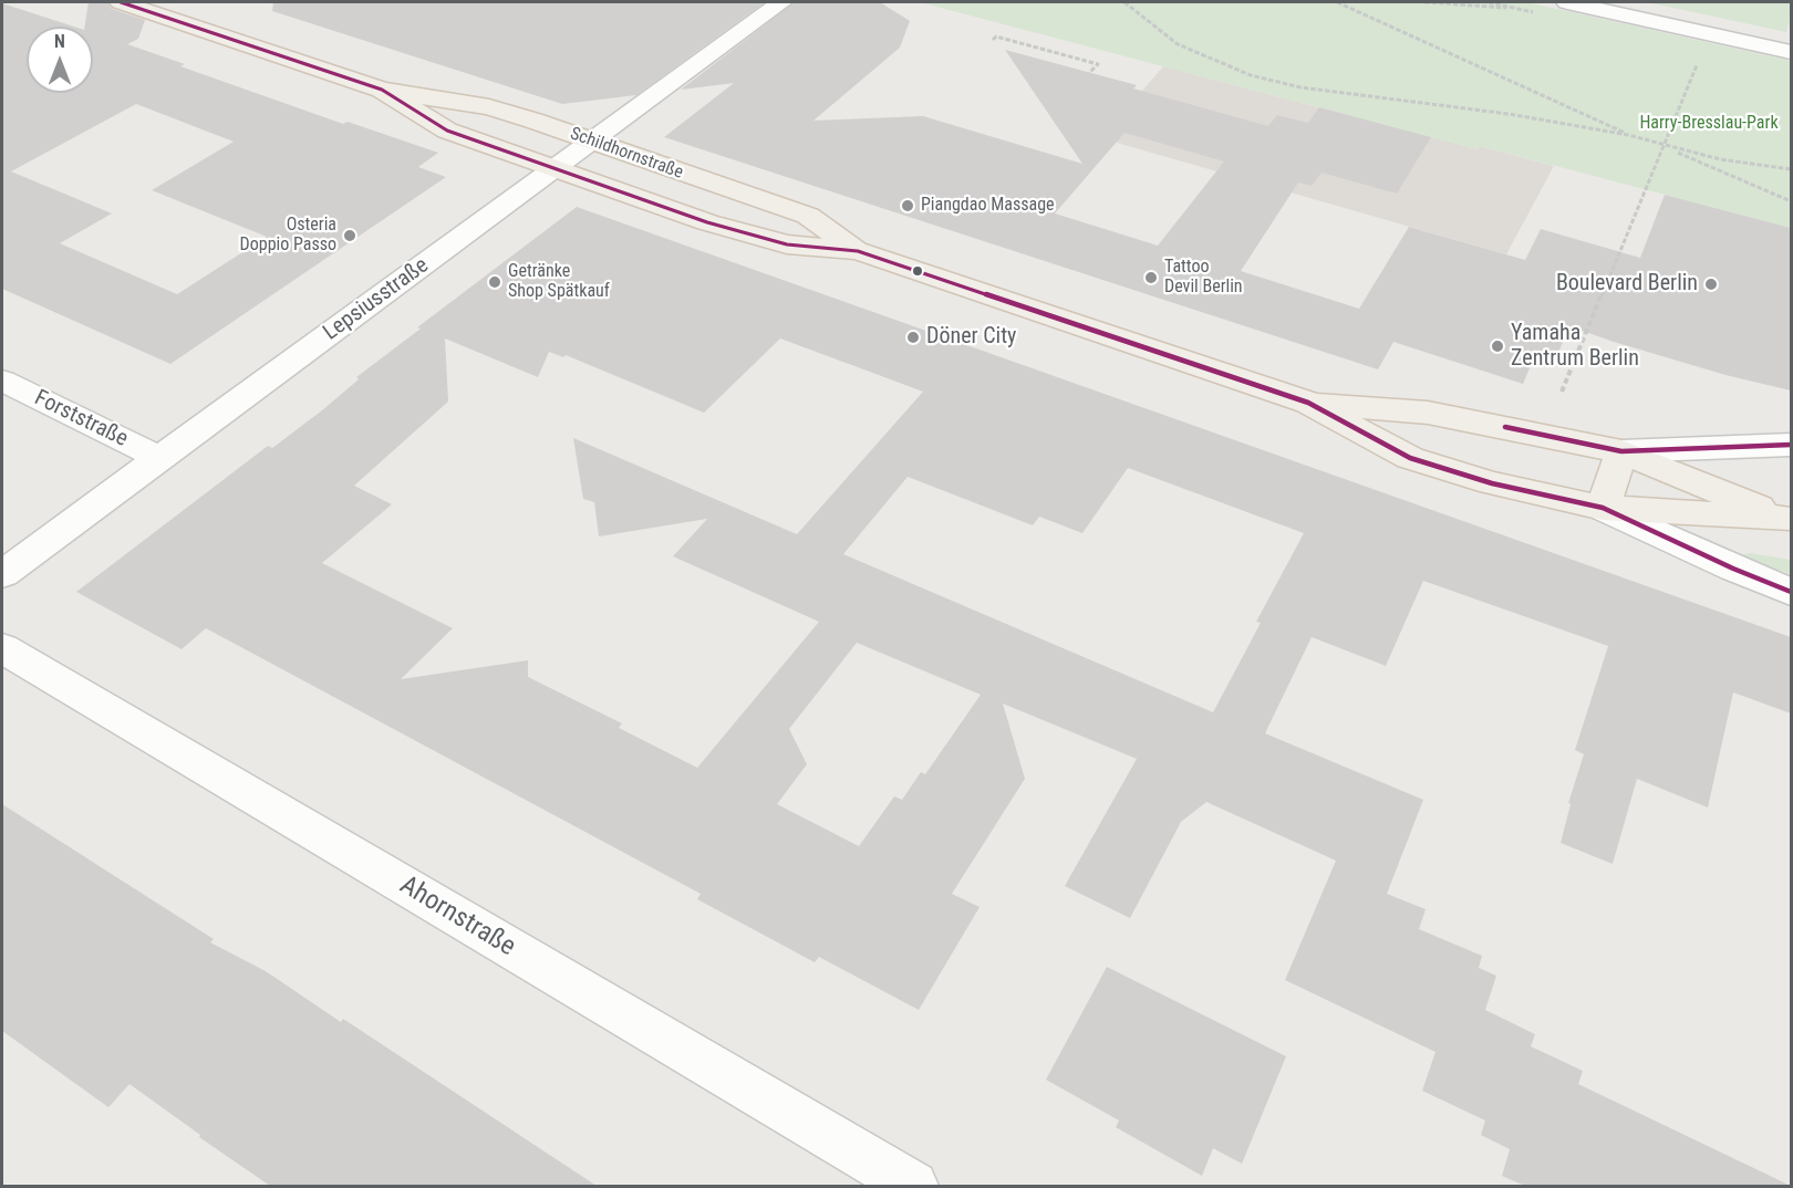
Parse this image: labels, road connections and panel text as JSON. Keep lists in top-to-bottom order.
{
  "streets": {
    "main road": ["Schildhornstraße"],
    "street": ["Lepsiusstraße", "Forststraße", "Ahornstraße"]
  },
  "crossings": [
    ["Schildhornstraße", "Lepsiusstraße"],
    ["Lepsiusstraße", "Forststraße"]
  ],
  "parks": ["Harry-Bresslau-Park"],
  "places": [
    "Piangdao Massage",
    "Osteria Doppio Passo",
    "Tattoo Devil Berlin",
    "Getränke Shop Spätkauf",
    "Boulevard Berlin",
    "Döner City",
    "Yamaha Zentrum Berlin"
  ],
  "north": "top"
}
